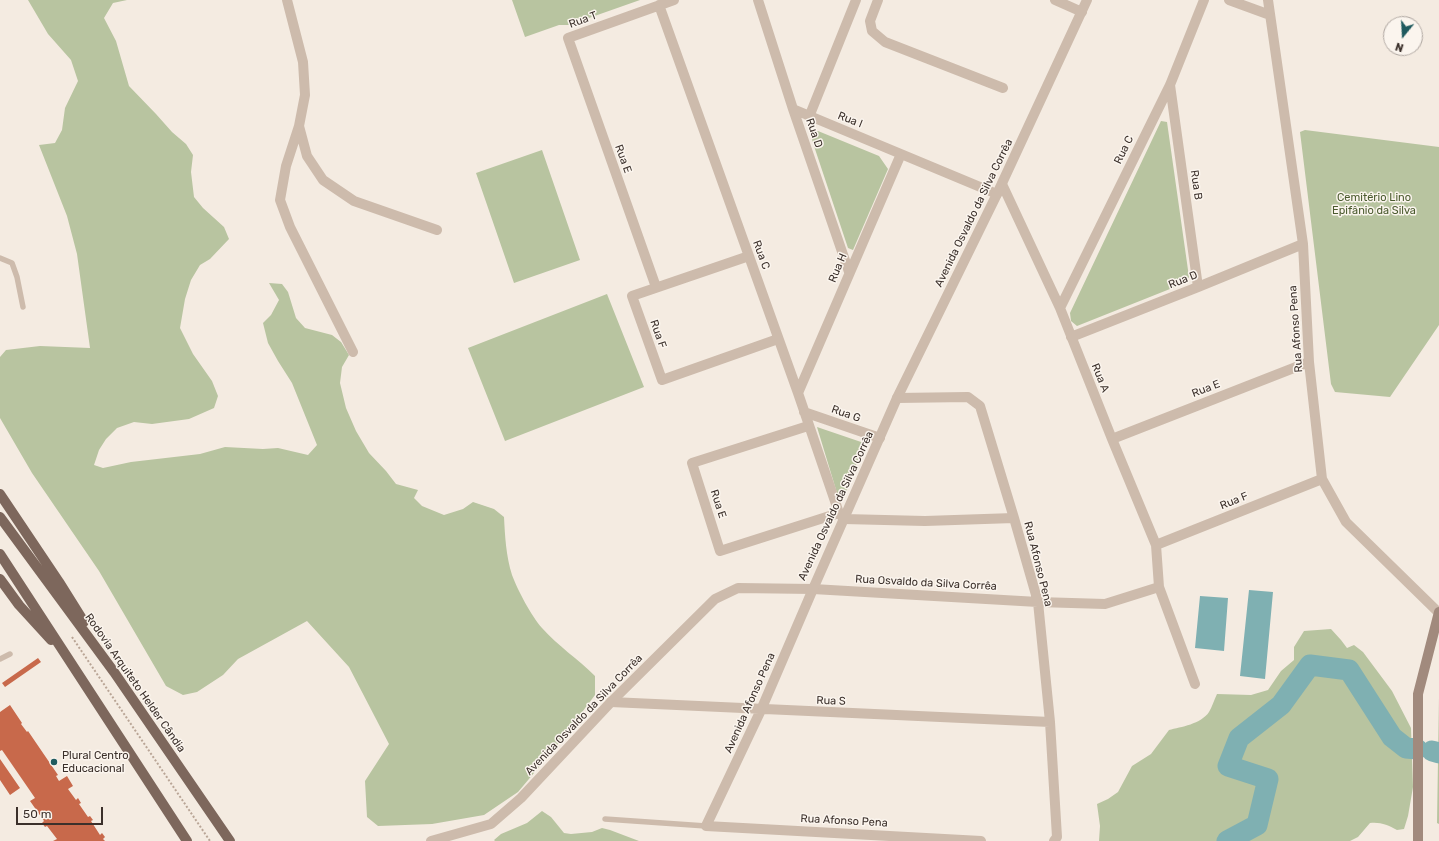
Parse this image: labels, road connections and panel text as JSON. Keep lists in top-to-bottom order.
{
  "streets": {
    "main road": ["Rodovia Arquiteto Helder Cândia"],
    "street": [
      "Rua T",
      "Rua I",
      "Rua D",
      "Rua C",
      "Rua E",
      "Rua B",
      "Avenida Osvaldo da Silva Corrêa",
      "Rua H",
      "Rua Afonso Pena",
      "Rua F",
      "Rua A",
      "Rua G",
      "Rua Osvaldo da Silva Corrêa",
      "Rua S",
      "Avenida Afonso Pena"
    ]
  },
  "crossings": [
    ["Rua T", "Rua C"],
    ["Rua T", "Rua E"],
    ["Rua I", "Rua D"],
    ["Rua I", "Avenida Osvaldo da Silva Corrêa"],
    ["Rua I", "Rua H"],
    ["Rua D", "Rua B"],
    ["Rua D", "Rua H"],
    ["Rua D", "Rua Afonso Pena"],
    ["Rua D", "Rua A"],
    ["Rua C", "Rua E"],
    ["Rua C", "Rua B"],
    ["Rua C", "Avenida Osvaldo da Silva Corrêa"],
    ["Rua C", "Rua H"],
    ["Rua C", "Rua F"],
    ["Rua C", "Rua A"],
    ["Rua C", "Rua G"],
    ["Rua E", "Avenida Osvaldo da Silva Corrêa"],
    ["Rua E", "Rua Afonso Pena"],
    ["Rua E", "Rua F"],
    ["Rua E", "Rua A"],
    ["Avenida Osvaldo da Silva Corrêa", "Rua Afonso Pena"],
    ["Avenida Osvaldo da Silva Corrêa", "Rua A"],
    ["Avenida Osvaldo da Silva Corrêa", "Rua G"],
    ["Avenida Osvaldo da Silva Corrêa", "Rua Osvaldo da Silva Corrêa"],
    ["Avenida Osvaldo da Silva Corrêa", "Rua S"],
    ["Avenida Osvaldo da Silva Corrêa", "Avenida Afonso Pena"],
    ["Rua Afonso Pena", "Rua F"],
    ["Rua Afonso Pena", "Rua Osvaldo da Silva Corrêa"],
    ["Rua Afonso Pena", "Rua S"],
    ["Rua Afonso Pena", "Avenida Afonso Pena"],
    ["Rua F", "Rua A"],
    ["Rua Osvaldo da Silva Corrêa", "Avenida Afonso Pena"],
    ["Rua S", "Avenida Afonso Pena"]
  ],
  "parks": ["Cemitério Lino Epifânio da Silva"],
  "places": ["Plural Centro Educacional"],
  "scale_bar": "50 m",
  "north": "bottom"
}
